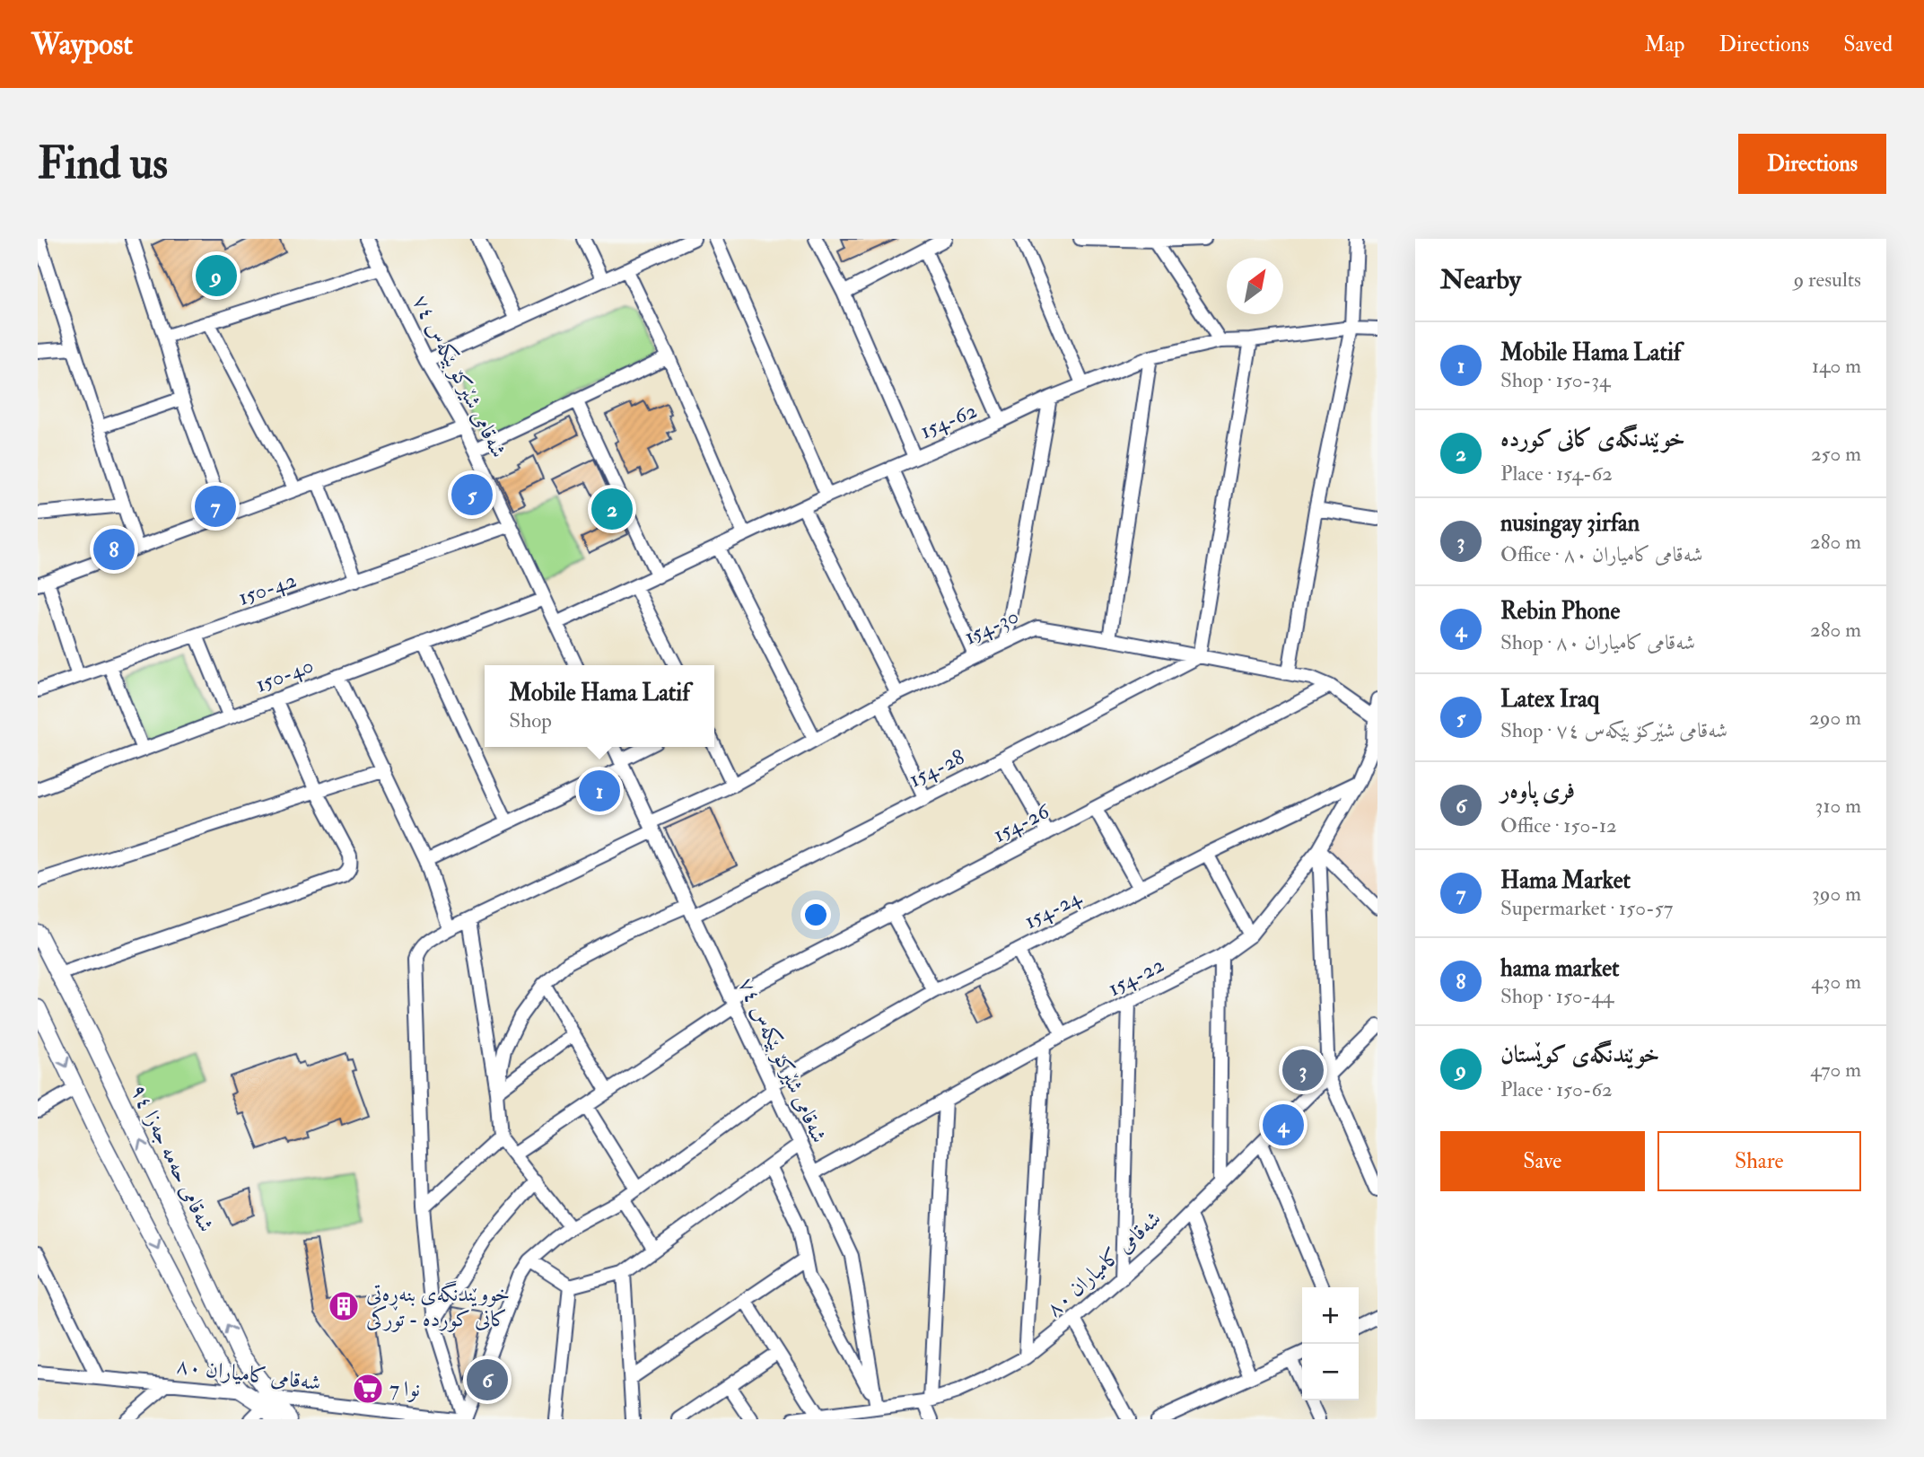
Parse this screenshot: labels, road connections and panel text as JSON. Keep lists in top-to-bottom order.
{
  "streets": {
    "main road": ["شەقامی حەمە جەزا ٩٤"],
    "street": [
      "شەقامی شێرکۆ بێکەس ٧٤",
      "154-62",
      "150-42",
      "154-30",
      "150-40",
      "154-28",
      "154-26",
      "154-24",
      "154-22",
      "شەقامی کامیاران ٨٠"
    ]
  },
  "crossings": [
    ["شەقامی شێرکۆ بێکەس ٧٤", "154-62"],
    ["شەقامی شێرکۆ بێکەس ٧٤", "150-42"],
    ["شەقامی شێرکۆ بێکەس ٧٤", "154-30"],
    ["شەقامی شێرکۆ بێکەس ٧٤", "150-40"],
    ["شەقامی شێرکۆ بێکەس ٧٤", "154-28"],
    ["شەقامی شێرکۆ بێکەس ٧٤", "154-26"],
    ["شەقامی شێرکۆ بێکەس ٧٤", "154-24"],
    ["شەقامی شێرکۆ بێکەس ٧٤", "154-22"],
    ["شەقامی شێرکۆ بێکەس ٧٤", "شەقامی کامیاران ٨٠"],
    ["154-30", "154-28"],
    ["154-30", "154-26"],
    ["154-30", "154-22"],
    ["154-24", "154-22"],
    ["شەقامی حەمە جەزا ٩٤", "شەقامی کامیاران ٨٠"]
  ],
  "places": {
    "building": ["خووێندنگەی بنەڕەتی کانی کوردە - تورکی"],
    "supermarket": ["نوا 7"]
  },
  "north": "top right",
  "page": {
    "header": "Waypost",
    "nav": ["Map", "Directions", "Saved"],
    "buttons": [
      "Directions",
      ["Save", "Share"]
    ],
    "title": "Find us",
    "heading": ["Nearby", "9 results"],
    "pins": [
      "9",
      "5",
      "7",
      "2",
      "8",
      "1",
      "3",
      "4",
      "6"
    ],
    "list": [
      {
        "mark": "1",
        "name": "Mobile Hama Latif",
        "note": "Shop · 150-34",
        "value": "140 m"
      },
      {
        "mark": "2",
        "name": "خوێندنگەی کانی کوردە",
        "note": "Place · 154-62",
        "value": "250 m"
      },
      {
        "mark": "3",
        "name": "nusingay 3irfan",
        "note": "Office · شەقامی کامیاران ٨٠",
        "value": "280 m"
      },
      {
        "mark": "4",
        "name": "Rebin Phone",
        "note": "Shop · شەقامی کامیاران ٨٠",
        "value": "280 m"
      },
      {
        "mark": "5",
        "name": "Latex Iraq",
        "note": "Shop · شەقامی شێرکۆ بێکەس ٧٤",
        "value": "290 m"
      },
      {
        "mark": "6",
        "name": "فری پاوەر",
        "note": "Office · 150-12",
        "value": "310 m"
      },
      {
        "mark": "7",
        "name": "Hama Market",
        "note": "Supermarket · 150-57",
        "value": "390 m"
      },
      {
        "mark": "8",
        "name": "hama market",
        "note": "Shop · 150-44",
        "value": "430 m"
      },
      {
        "mark": "9",
        "name": "خوێندنگەی کوێستان",
        "note": "Place · 150-62",
        "value": "470 m"
      }
    ],
    "popup": ["Mobile Hama Latif", "Shop"],
    "map_buttons": ["+", "−"]
  }
}
